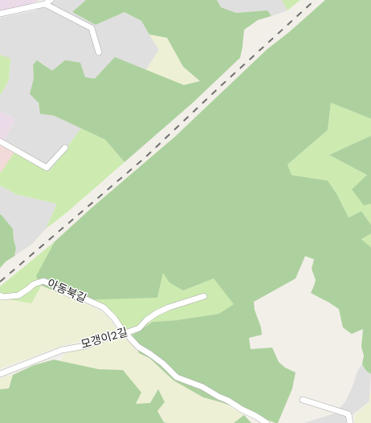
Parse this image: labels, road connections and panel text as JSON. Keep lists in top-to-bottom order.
{
  "streets": {
    "street": ["아동북길", "모갱이2길"]
  },
  "crossings": [
    ["아동북길", "모갱이2길"]
  ]
}
